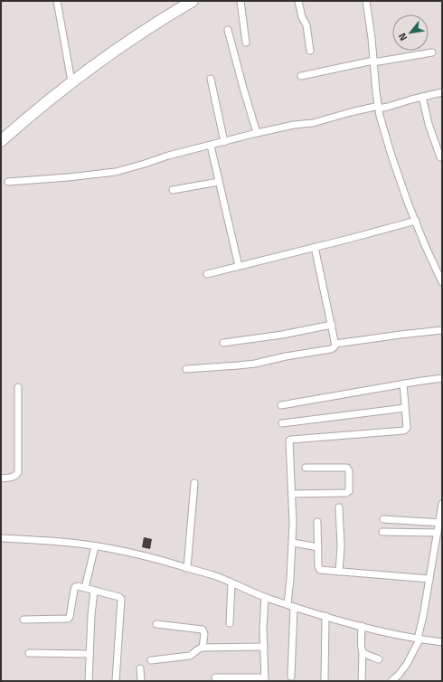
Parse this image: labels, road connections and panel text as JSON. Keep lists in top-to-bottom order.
{
  "north": "bottom left"
}
